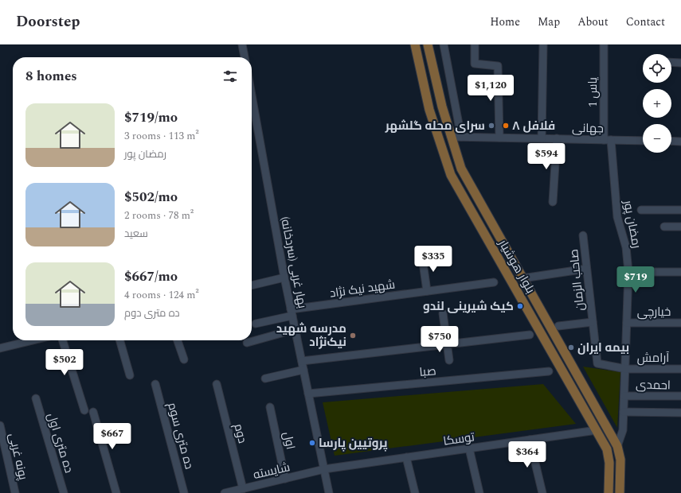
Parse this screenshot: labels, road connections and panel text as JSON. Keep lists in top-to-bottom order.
{
  "streets": {
    "main road": ["بلوار هوشیار"],
    "street": [
      "یاس 1",
      "جهانی",
      "رمضان پور",
      "بهار غربی (سردخانه)",
      "صاحب الزمان",
      "شهید نیک نژاد",
      "خیارچی",
      "آرامش",
      "صبا",
      "احمدی",
      "دوم",
      "ده متری سوم",
      "توسکا",
      "اول",
      "ده متری اول",
      "پونه غربی",
      "شایسته"
    ]
  },
  "crossings": [
    ["یاس 1", "جهانی"],
    ["جهانی", "رمضان پور"],
    ["جهانی", "بلوار هوشیار"],
    ["رمضان پور", "بلوار هوشیار"],
    ["رمضان پور", "صاحب الزمان"],
    ["رمضان پور", "خیارچی"],
    ["رمضان پور", "آرامش"],
    ["رمضان پور", "احمدی"],
    ["بهار غربی (سردخانه)", "شهید نیک نژاد"],
    ["بهار غربی (سردخانه)", "صبا"],
    ["بهار غربی (سردخانه)", "توسکا"],
    ["بهار غربی (سردخانه)", "شایسته"],
    ["بلوار هوشیار", "توسکا"],
    ["صاحب الزمان", "آرامش"],
    ["دوم", "شایسته"],
    ["توسکا", "شایسته"],
    ["اول", "شایسته"]
  ],
  "places": [
    "سرای محله گلشهر",
    "فلافل ۸",
    "کیک شیرینی لندو",
    "مدرسه شهید نیک‌نژاد",
    "بیمه ایران",
    "پروتیین پارسا"
  ],
  "page": {
    "header": "Doorstep",
    "nav": [
      "Home",
      "Map",
      "About",
      "Contact"
    ],
    "map_buttons": ["+", "−"],
    "heading": "8 homes",
    "price": [
      "$1,120",
      "$594",
      "$335",
      "$719",
      "$750",
      "$502",
      "$667",
      "$364"
    ],
    "list": [
      {
        "name": "$719/mo",
        "note": "3 rooms · 113 m² · رمضان پور"
      },
      {
        "name": "$502/mo",
        "note": "2 rooms · 78 m² · سعید"
      },
      {
        "name": "$667/mo",
        "note": "4 rooms · 124 m² · ده متری دوم"
      }
    ]
  }
}
